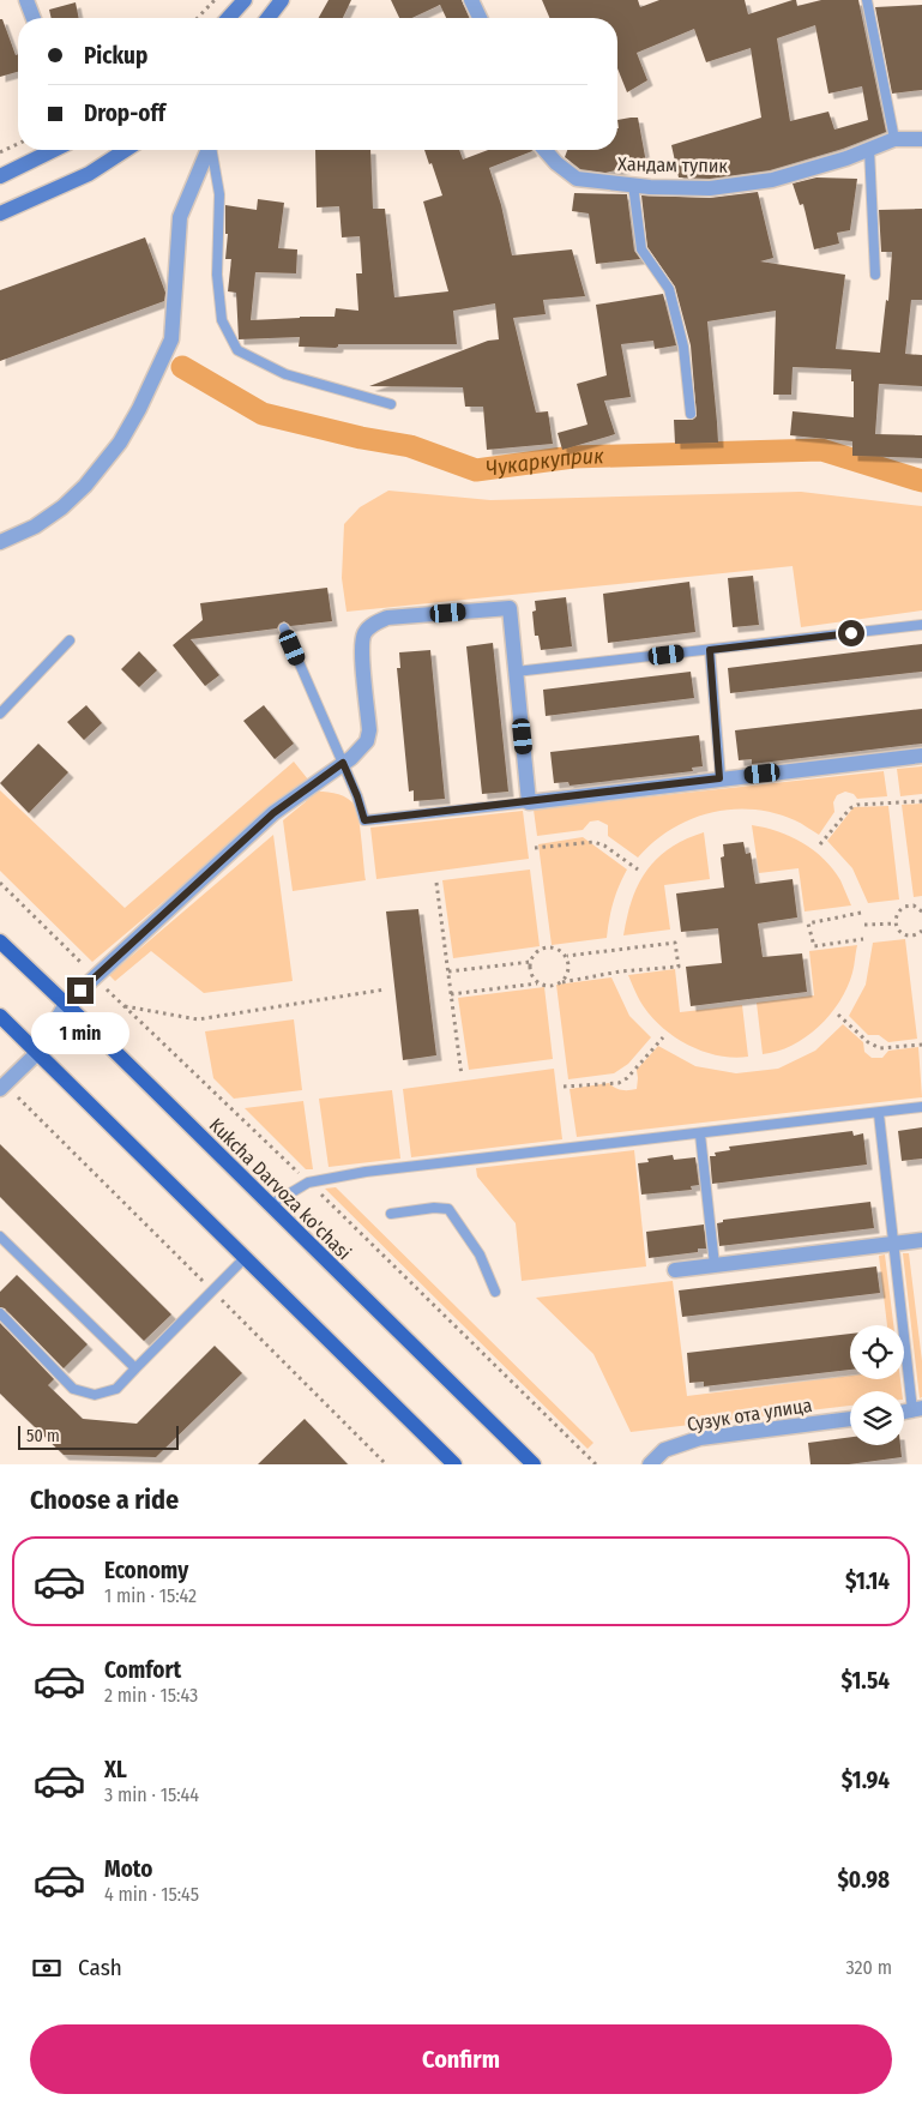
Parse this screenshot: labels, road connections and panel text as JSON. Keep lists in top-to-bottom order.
{
  "streets": {
    "main road": ["Kukcha Darvoza ko'chasi"],
    "street": ["Хандам тупик", "Сузук ота улица"]
  },
  "water": ["Чукаркуприк"],
  "scale_bar": "50 m",
  "page": {
    "banner": ["Pickup", "Drop-off"],
    "bubble": "1 min",
    "scale": "50 m",
    "heading": "Choose a ride",
    "list": [
      {
        "name": "Economy",
        "note": "1 min · 15:42",
        "value": "$1.14"
      },
      {
        "name": "Comfort",
        "note": "2 min · 15:43",
        "value": "$1.54"
      },
      {
        "name": "XL",
        "note": "3 min · 15:44",
        "value": "$1.94"
      },
      {
        "name": "Moto",
        "note": "4 min · 15:45",
        "value": "$0.98"
      }
    ],
    "pay": ["Cash", "320 m"],
    "buttons": "Confirm"
  }
}
